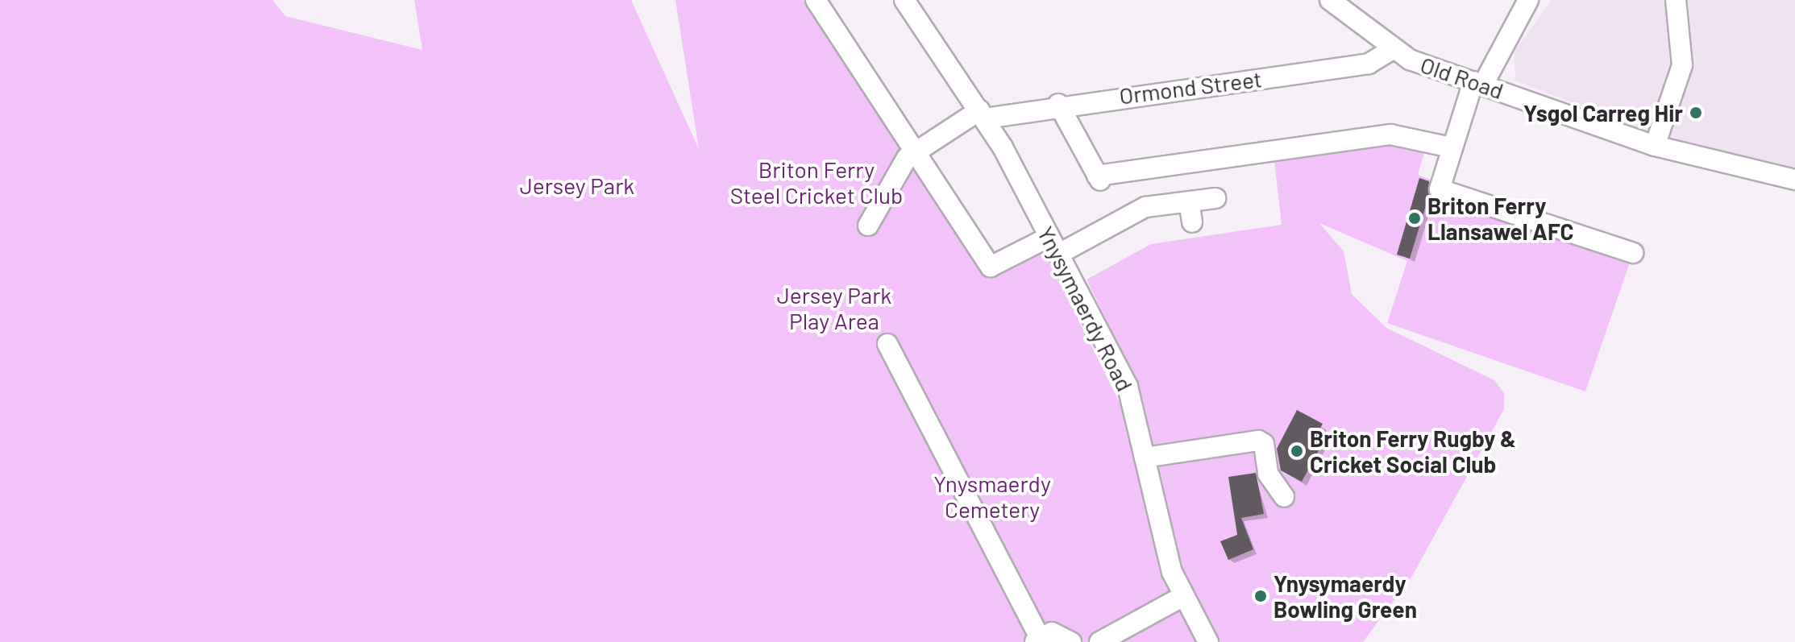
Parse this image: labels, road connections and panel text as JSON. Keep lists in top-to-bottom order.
{
  "streets": {
    "street": ["Old Road", "Ormond Street", "Ynysymaerdy Road"]
  },
  "crossings": [
    ["Old Road", "Ormond Street"],
    ["Ormond Street", "Ynysymaerdy Road"]
  ],
  "parks": [
    "Briton Ferry Steel Cricket Club",
    "Jersey Park",
    "Jersey Park Play Area",
    "Ynysmaerdy Cemetery"
  ],
  "places": [
    "Ysgol Carreg Hir",
    "Briton Ferry Llansawel AFC",
    "Briton Ferry Rugby & Cricket Social Club",
    "Ynysymaerdy Bowling Green"
  ]
}
